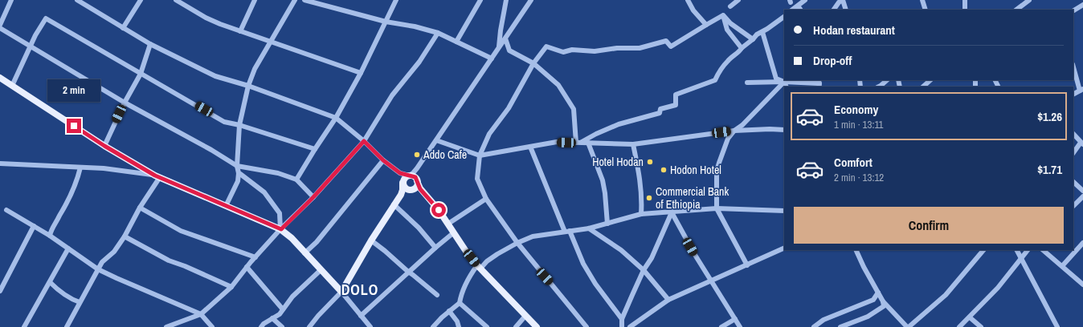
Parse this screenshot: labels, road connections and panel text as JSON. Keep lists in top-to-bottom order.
{
  "districts": ["DOLO"],
  "places": [
    "Addo Cafe",
    "Hotel Hodan",
    "Hodon Hotel",
    "Commercial Bank of Ethiopia"
  ],
  "page": {
    "banner": ["Hodan restaurant", "Drop-off"],
    "bubble": "2 min",
    "list": [
      {
        "name": "Economy",
        "note": "1 min · 13:11",
        "value": "$1.26"
      },
      {
        "name": "Comfort",
        "note": "2 min · 13:12",
        "value": "$1.71"
      }
    ],
    "buttons": "Confirm"
  }
}
